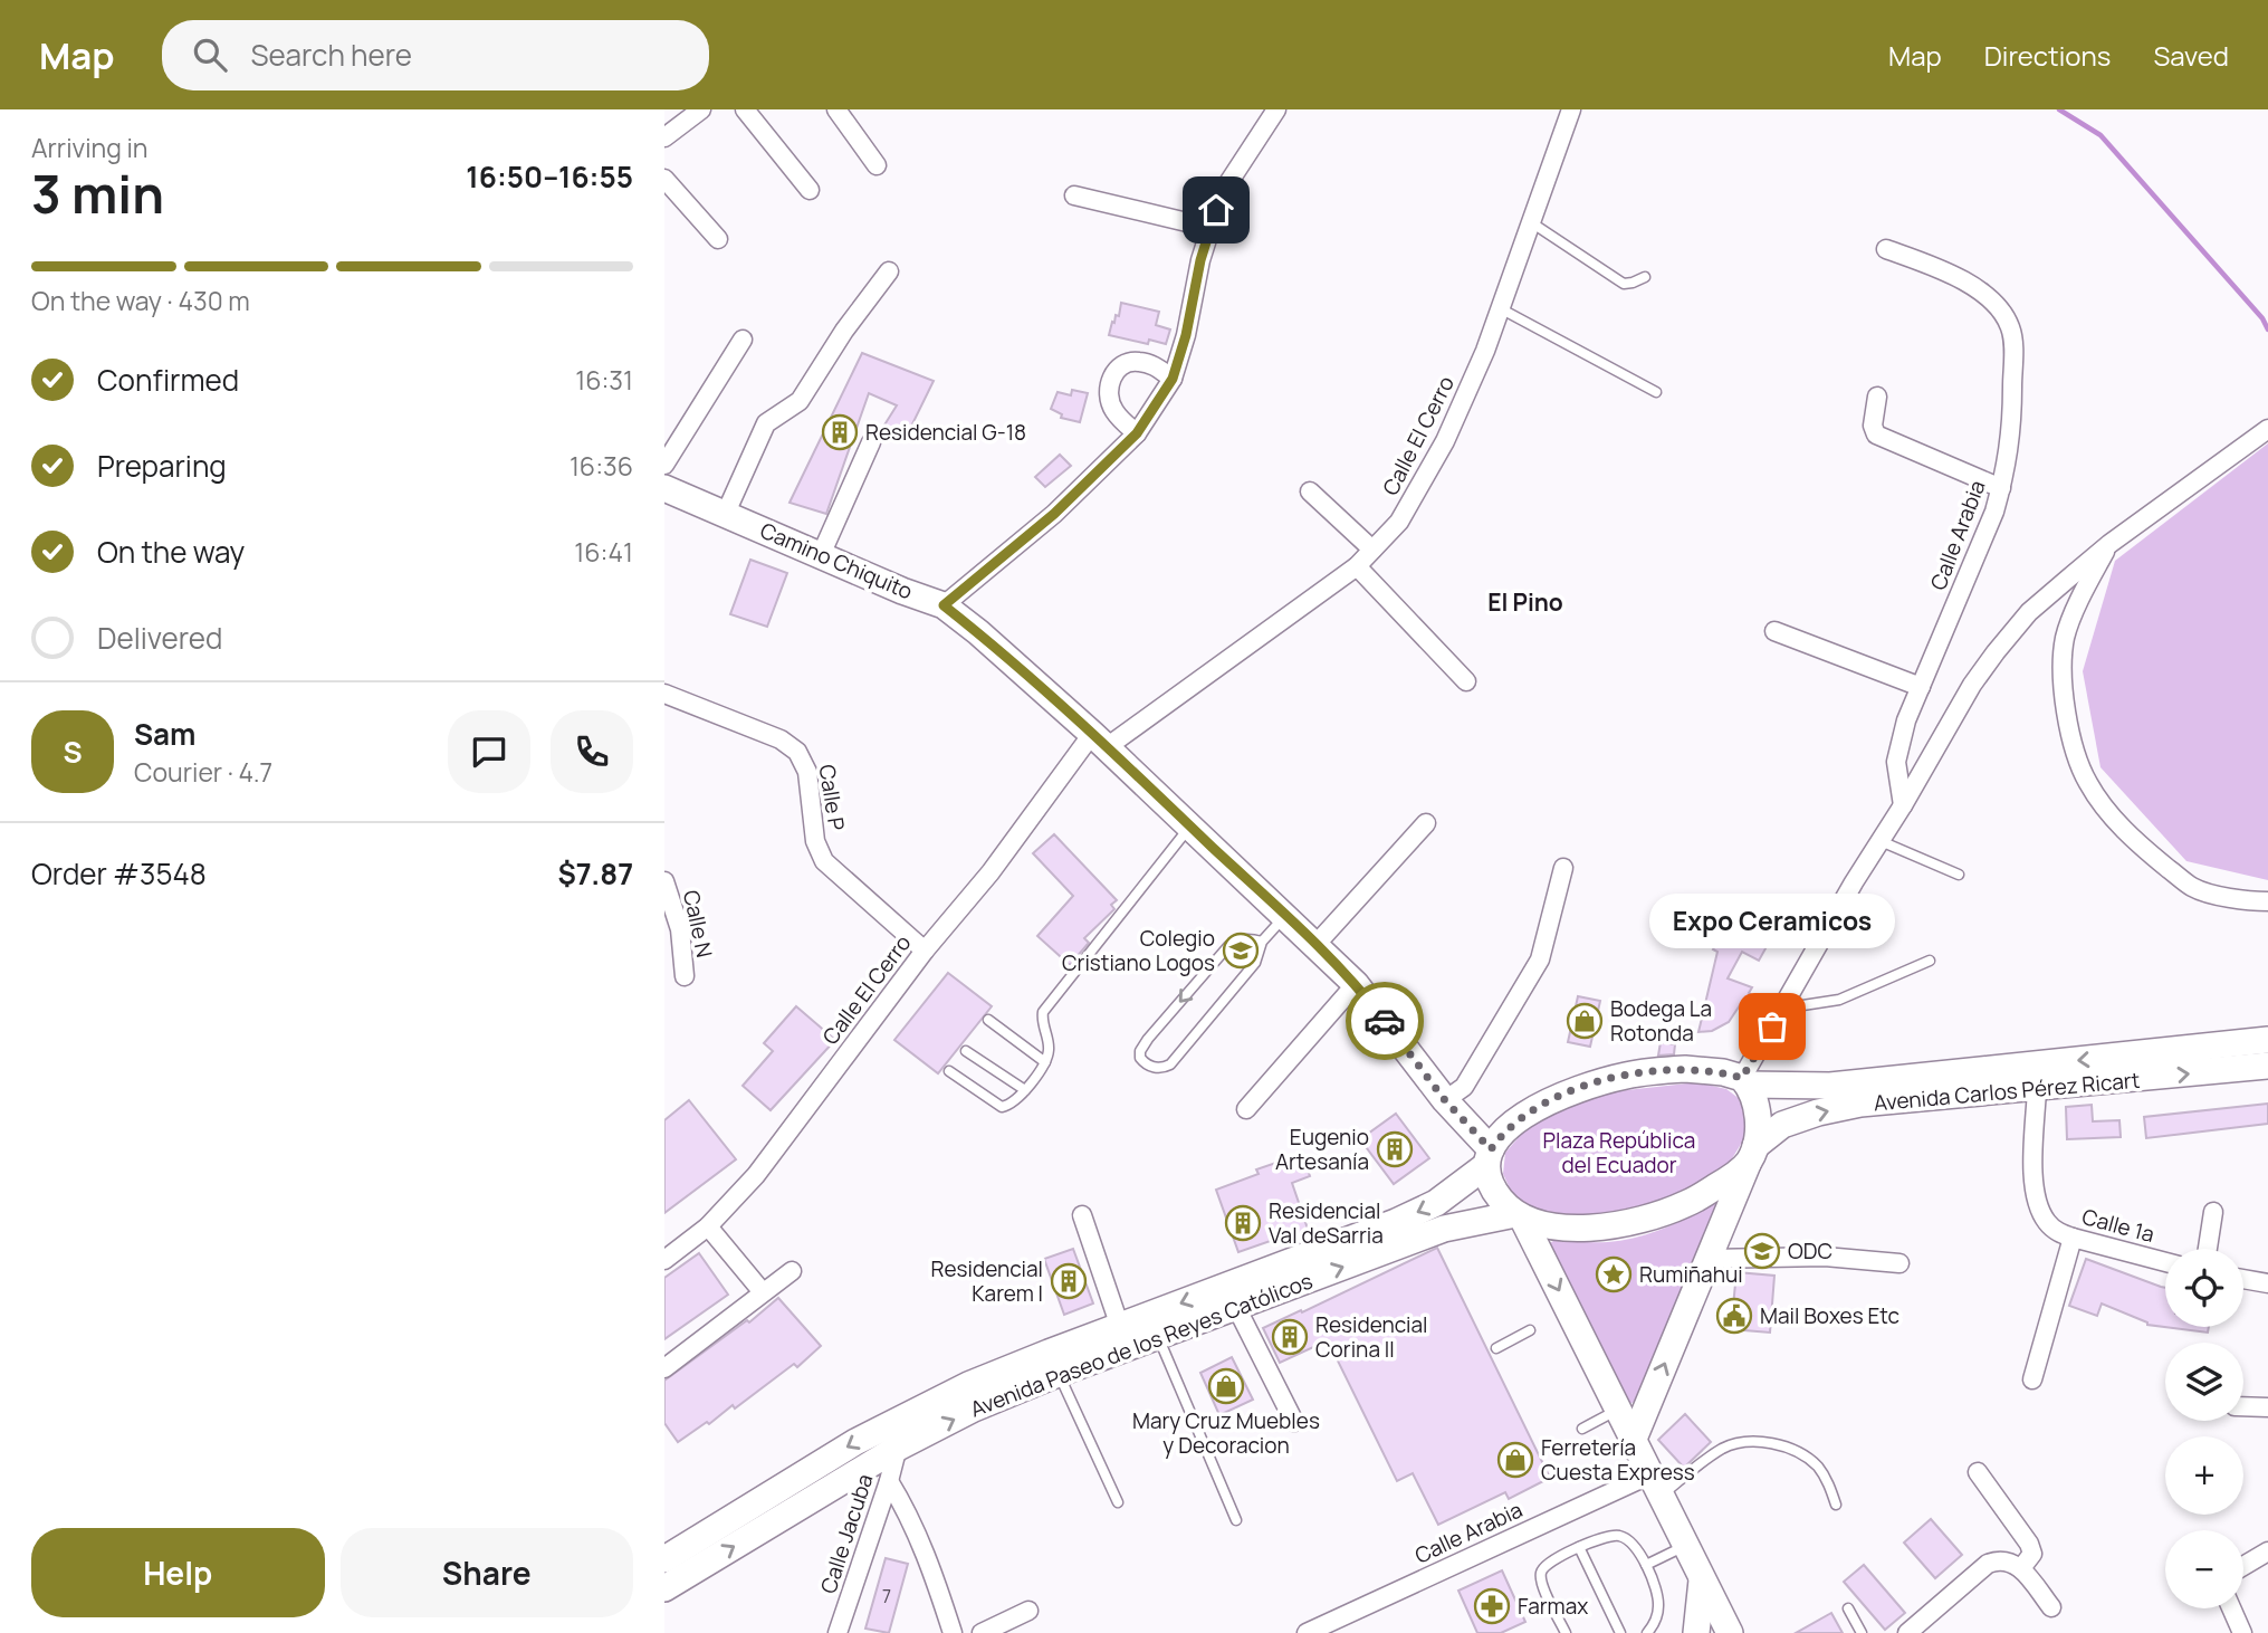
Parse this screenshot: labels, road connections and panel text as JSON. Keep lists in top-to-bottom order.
{
  "streets": {
    "main road": ["Camino Chiquito", "Avenida Carlos Pérez Ricart", "Avenida Paseo de los Reyes Católicos"],
    "street": [
      "Calle El Cerro",
      "Calle Arabia",
      "Calle P",
      "Calle N",
      "Calle 1a",
      "Calle Jacuba"
    ]
  },
  "crossings": [
    ["Calle El Cerro", "Camino Chiquito"],
    ["Calle El Cerro", "Calle P"],
    ["Camino Chiquito", "Avenida Paseo de los Reyes Católicos"],
    ["Avenida Carlos Pérez Ricart", "Calle 1a"],
    ["Avenida Paseo de los Reyes Católicos", "Calle Jacuba"]
  ],
  "districts": ["El Pino"],
  "parks": ["Plaza República del Ecuador"],
  "places": {
    "building": [
      "Residencial G-18",
      "Eugenio Artesanía",
      "Residencial Val deSarria",
      "Residencial Karem I",
      "Residencial Corina II"
    ],
    "school or university": ["Colegio Cristiano Logos", "ODC"],
    "shop": ["Bodega La Rotonda", "Mary Cruz Muebles y Decoracion", "Ferretería Cuesta Express"],
    "other": ["Expo Ceramicos"],
    "place": ["Rumiñahui"],
    "public building": ["Mail Boxes Etc"],
    "pharmacy": ["Farmax"]
  },
  "house_numbers": ["7"],
  "page": {
    "header": "Map",
    "search": "Search here",
    "nav": ["Map", "Directions", "Saved"],
    "heading": ["3 min", "Arriving in", "16:50–16:55"],
    "panel": [
      "Sam",
      "Courier · 4.7",
      "Order #3548",
      "$7.87"
    ],
    "bar": "On the way · 430 m",
    "list": [
      ["Confirmed", "16:31"],
      ["Preparing", "16:36"],
      ["On the way", "16:41"],
      "Delivered"
    ],
    "round": "S",
    "bubble": "Expo Ceramicos",
    "map_buttons": ["+", "−"],
    "buttons": ["Help", "Share"]
  }
}
